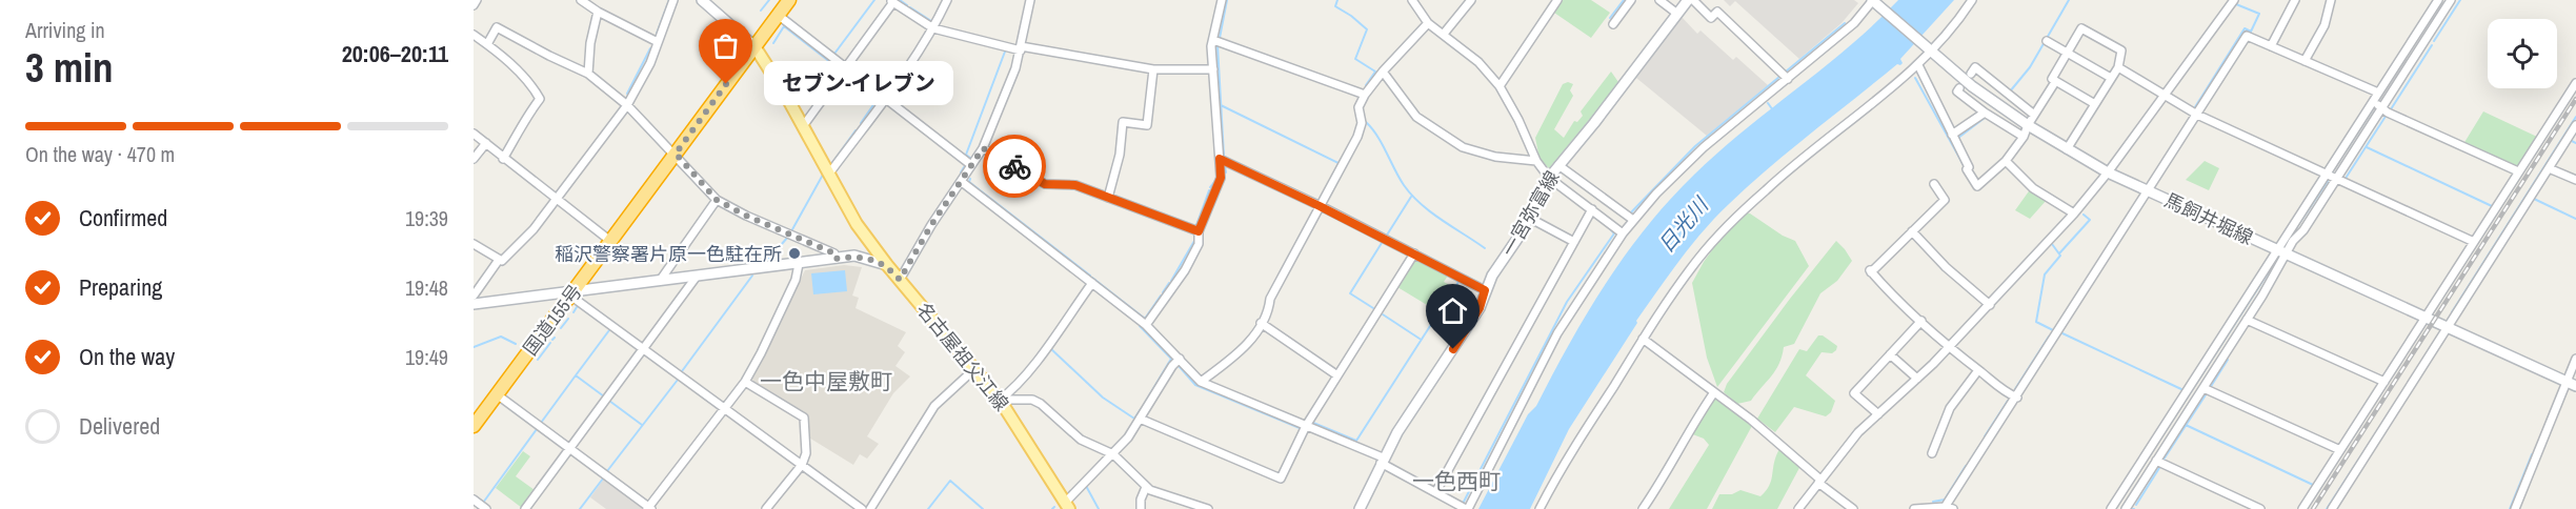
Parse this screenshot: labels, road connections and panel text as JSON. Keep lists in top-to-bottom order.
{
  "streets": {
    "highway": ["国道155号"],
    "main road": ["一宮弥富線", "馬飼井堀線", "名古屋祖父江線"]
  },
  "crossings": [
    ["国道155号", "名古屋祖父江線"]
  ],
  "districts": ["一色中屋敷町", "一色西町"],
  "water": ["日光川"],
  "places": ["セブン-イレブン", "稲沢警察署片原一色駐在所"],
  "page": {
    "heading": ["3 min", "Arriving in", "20:06–20:11"],
    "bubble": "セブン-イレブン",
    "bar": "On the way · 470 m",
    "list": [
      ["Confirmed", "19:39"],
      ["Preparing", "19:48"],
      ["On the way", "19:49"],
      "Delivered"
    ]
  }
}
